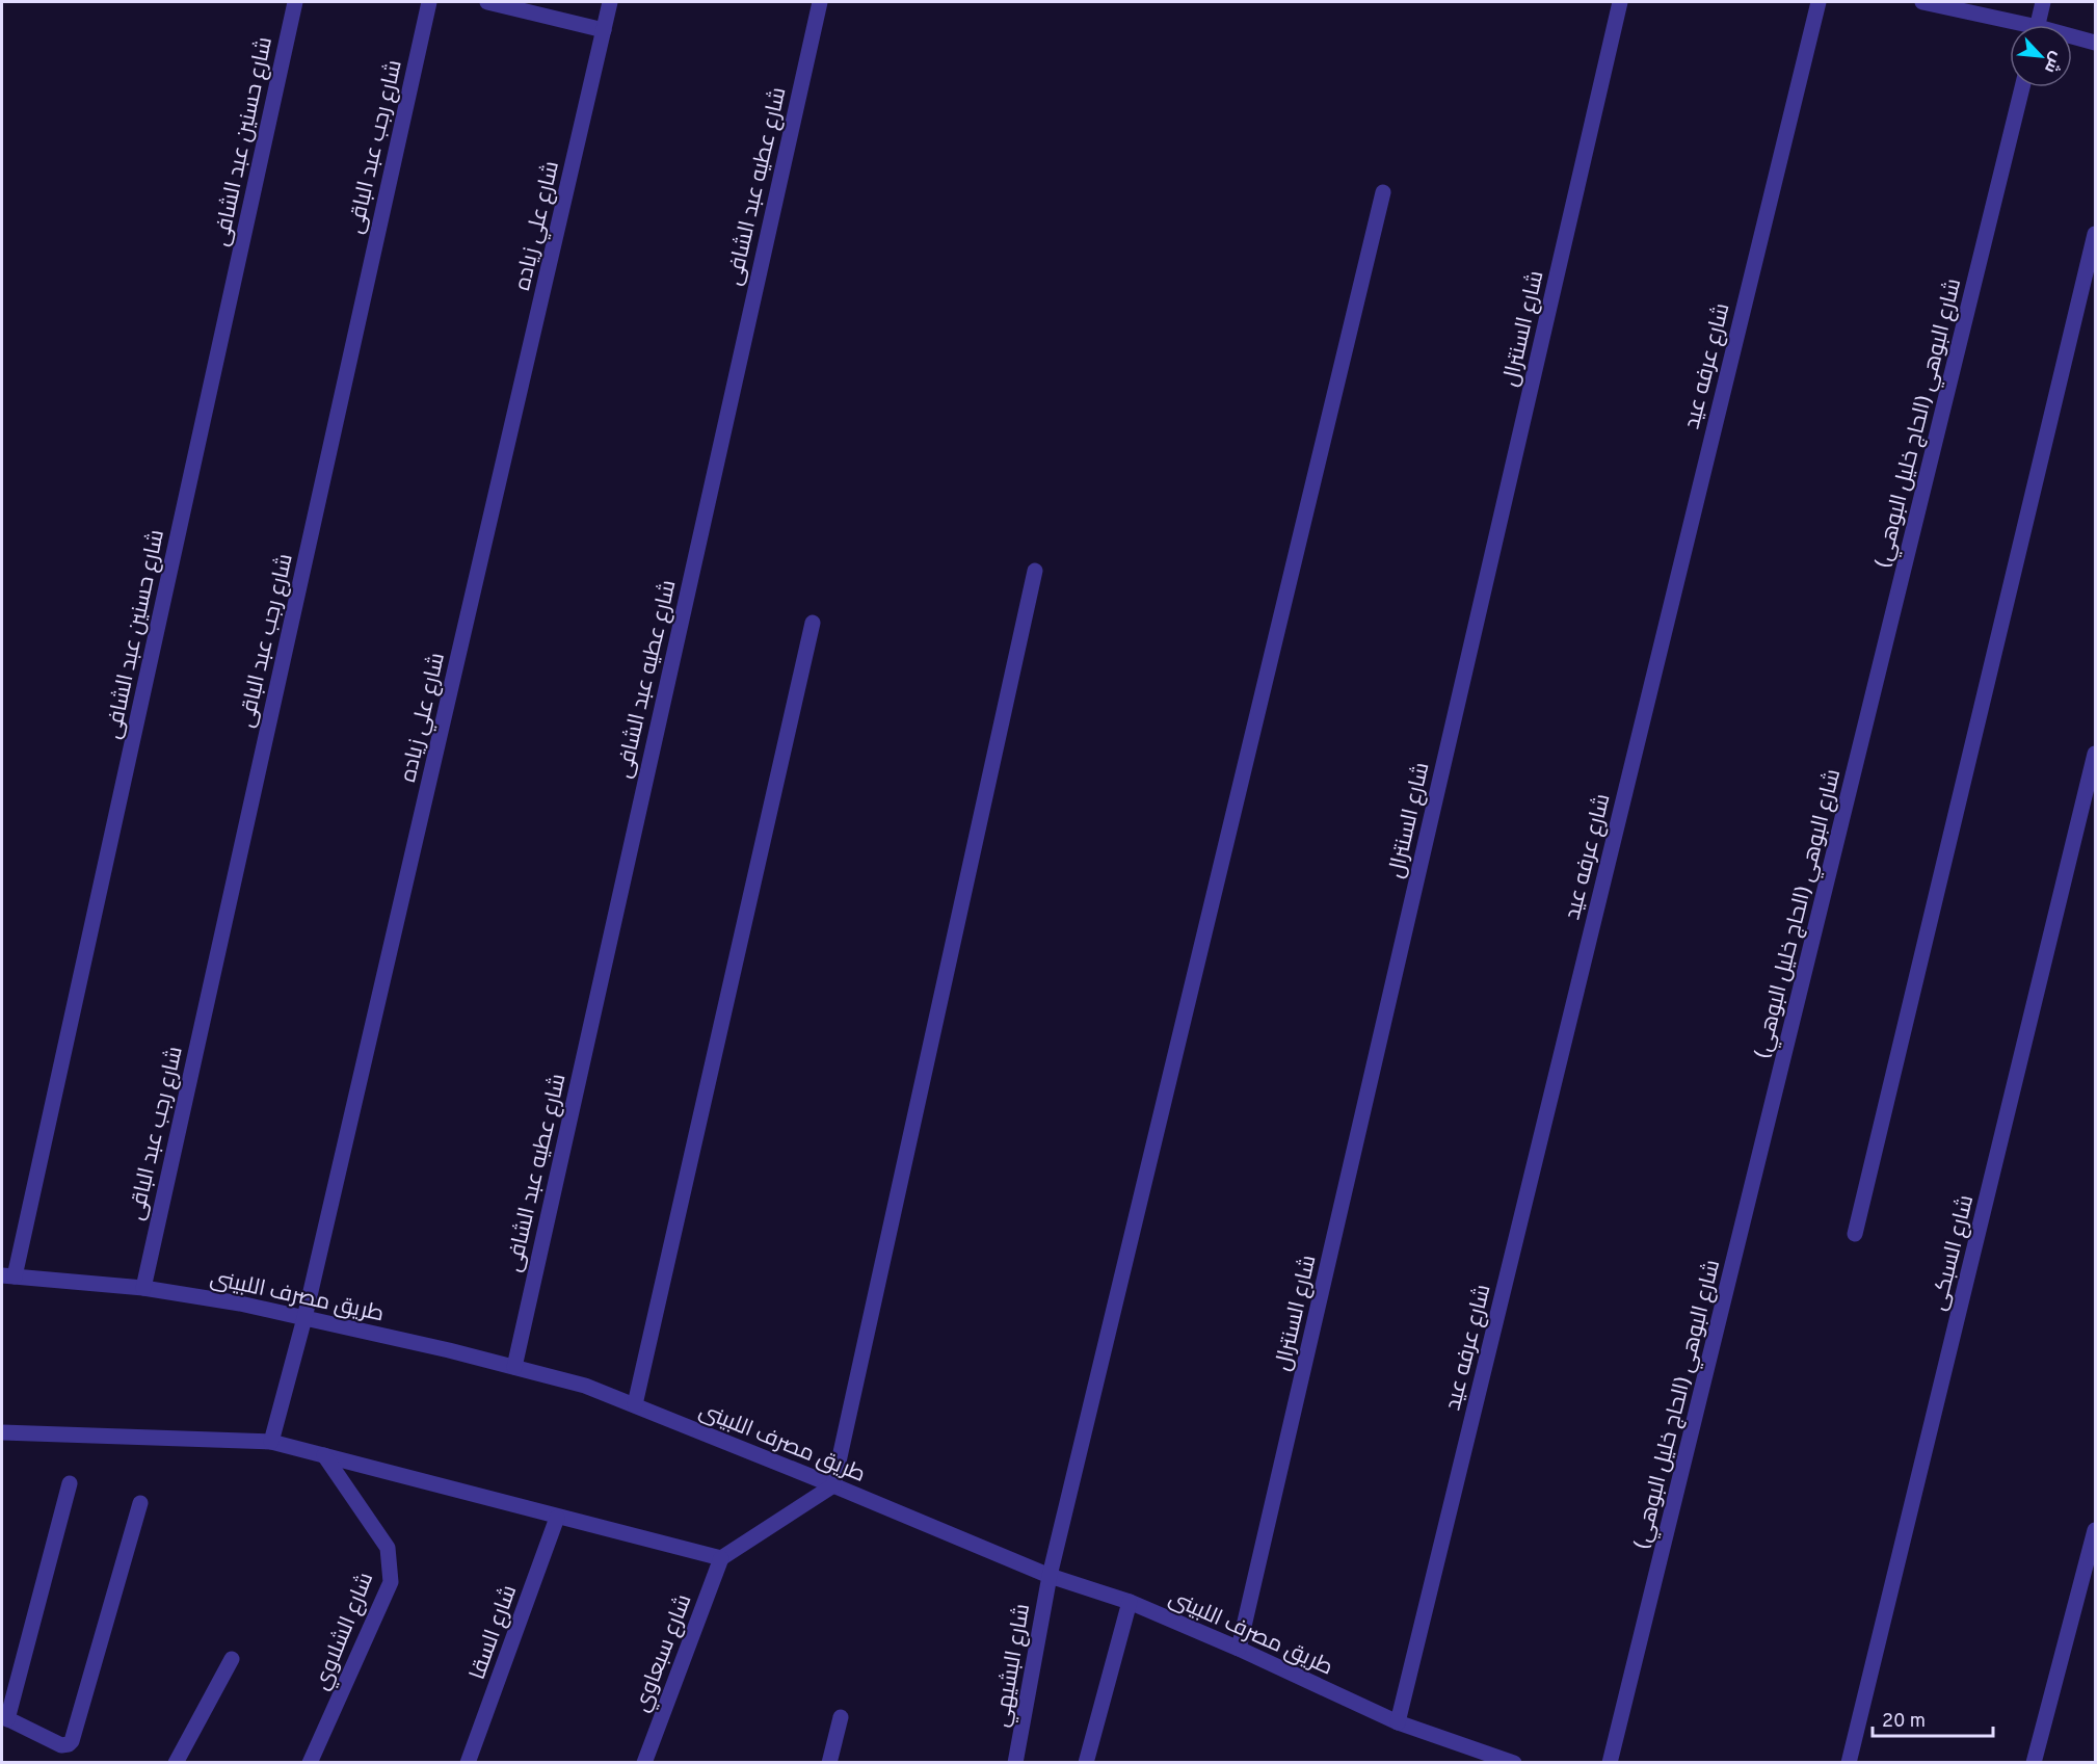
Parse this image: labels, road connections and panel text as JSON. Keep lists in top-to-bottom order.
{
  "streets": {
    "street": [
      "شارع حسنين عبد الشافى",
      "شارع رجب عبد الباقى",
      "شارع عطيه عبد الشافى",
      "شارع علي زياده",
      "شارع السنترال",
      "شارع عرفه عيد",
      "شارع البوهي (الحاج خليل البوهي)",
      "شارع السبكى",
      "طريق مصرف اللبينى",
      "شارع الشلاوي",
      "شارع السقا",
      "شارع سبعاوي",
      "شارع البشيهي"
    ]
  },
  "crossings": [
    ["شارع حسنين عبد الشافى", "طريق مصرف اللبينى"],
    ["شارع رجب عبد الباقى", "طريق مصرف اللبينى"],
    ["شارع عطيه عبد الشافى", "طريق مصرف اللبينى"],
    ["شارع علي زياده", "طريق مصرف اللبينى"],
    ["شارع السنترال", "طريق مصرف اللبينى"],
    ["شارع عرفه عيد", "طريق مصرف اللبينى"],
    ["طريق مصرف اللبينى", "شارع البشيهي"]
  ],
  "scale_bar": "20 m",
  "north": "bottom right"
}
